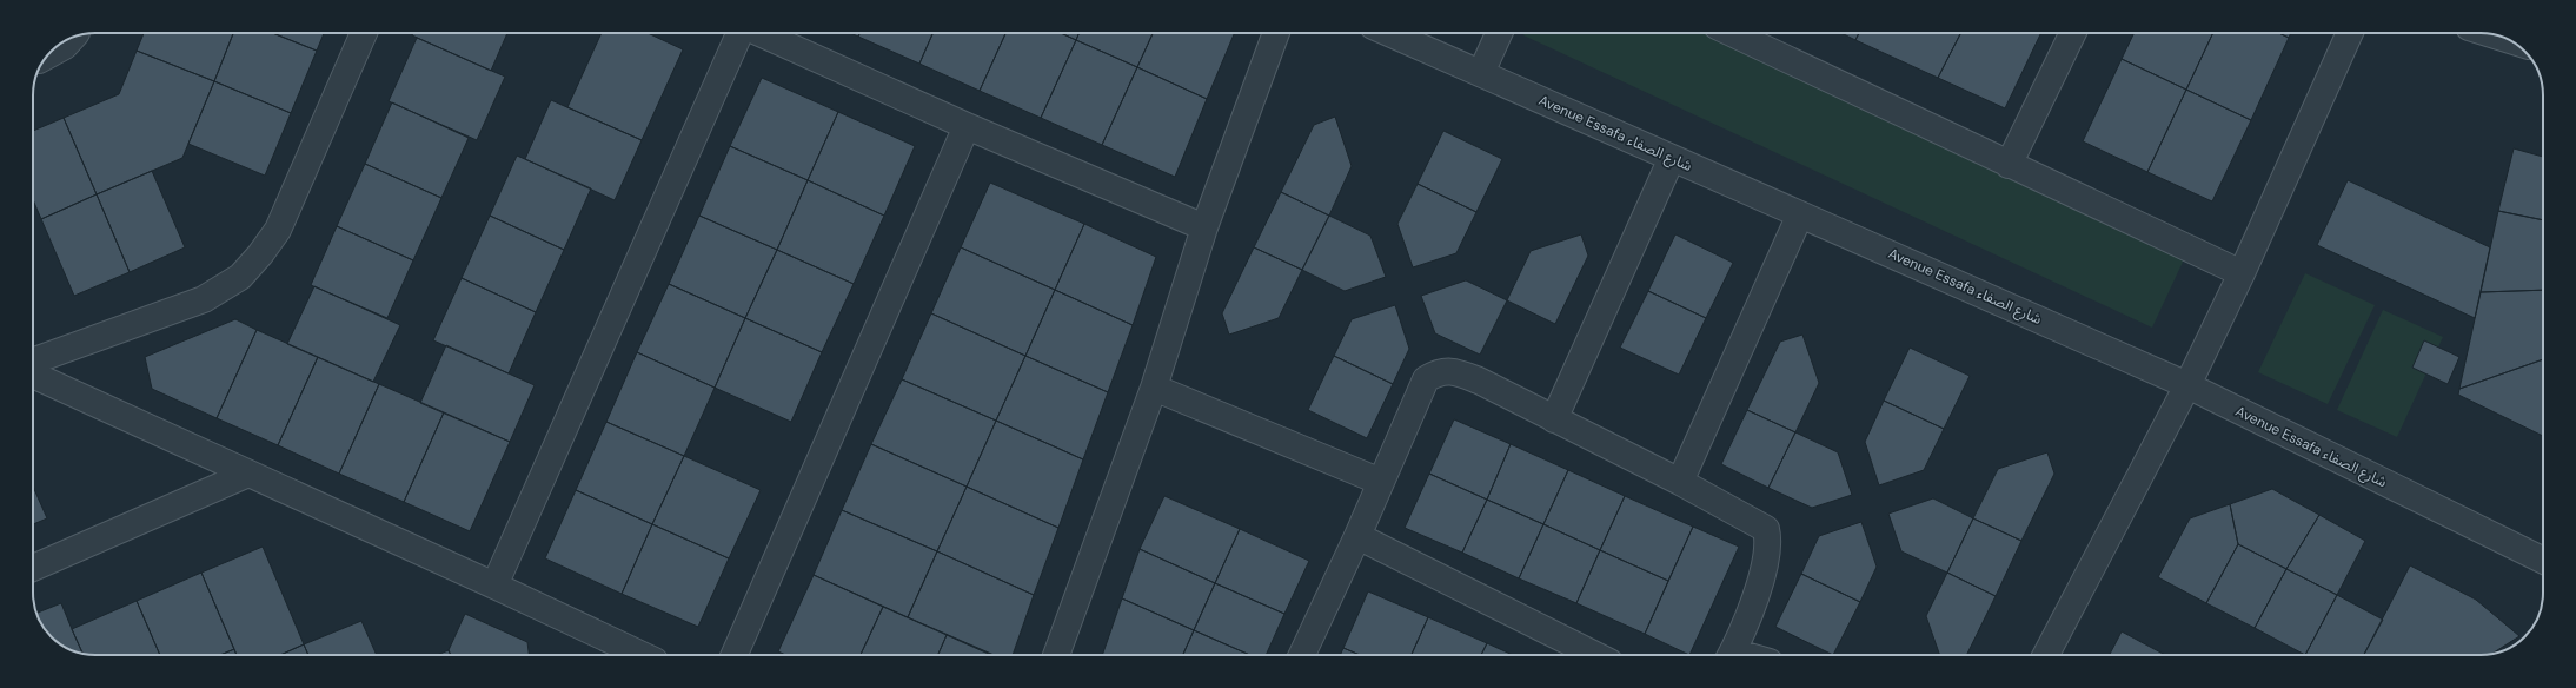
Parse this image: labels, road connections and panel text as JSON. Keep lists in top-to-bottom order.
{
  "streets": {
    "street": ["Avenue Essafa شارع الصفاء"]
  }
}
